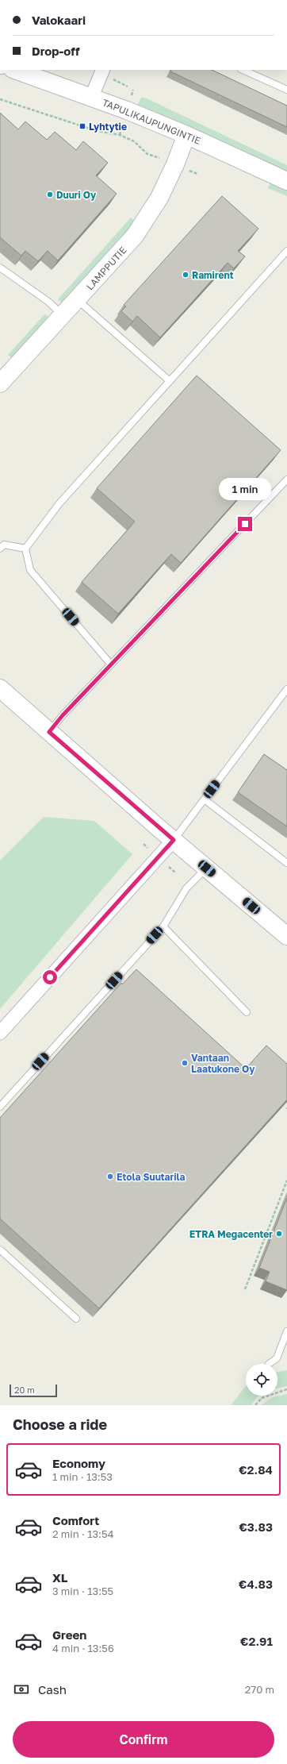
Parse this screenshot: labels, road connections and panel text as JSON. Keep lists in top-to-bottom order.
{
  "streets": {
    "street": ["TAPULIKAUPUNGINTIE", "LAMPPUTIE"]
  },
  "crossings": [
    ["TAPULIKAUPUNGINTIE", "LAMPPUTIE"]
  ],
  "places": {
    "transit": ["Lyhtytie"],
    "other": [
      "Duuri Oy",
      "Ramirent",
      "Vantaan Laatukone Oy",
      "Etola Suutarila",
      "ETRA Megacenter"
    ]
  },
  "scale_bar": "20 m",
  "page": {
    "banner": ["Valokaari", "Drop-off"],
    "bubble": "1 min",
    "scale": "20 m",
    "heading": "Choose a ride",
    "list": [
      {
        "name": "Economy",
        "note": "1 min · 13:53",
        "value": "€2.84"
      },
      {
        "name": "Comfort",
        "note": "2 min · 13:54",
        "value": "€3.83"
      },
      {
        "name": "XL",
        "note": "3 min · 13:55",
        "value": "€4.83"
      },
      {
        "name": "Green",
        "note": "4 min · 13:56",
        "value": "€2.91"
      }
    ],
    "pay": ["Cash", "270 m"],
    "buttons": "Confirm"
  }
}
